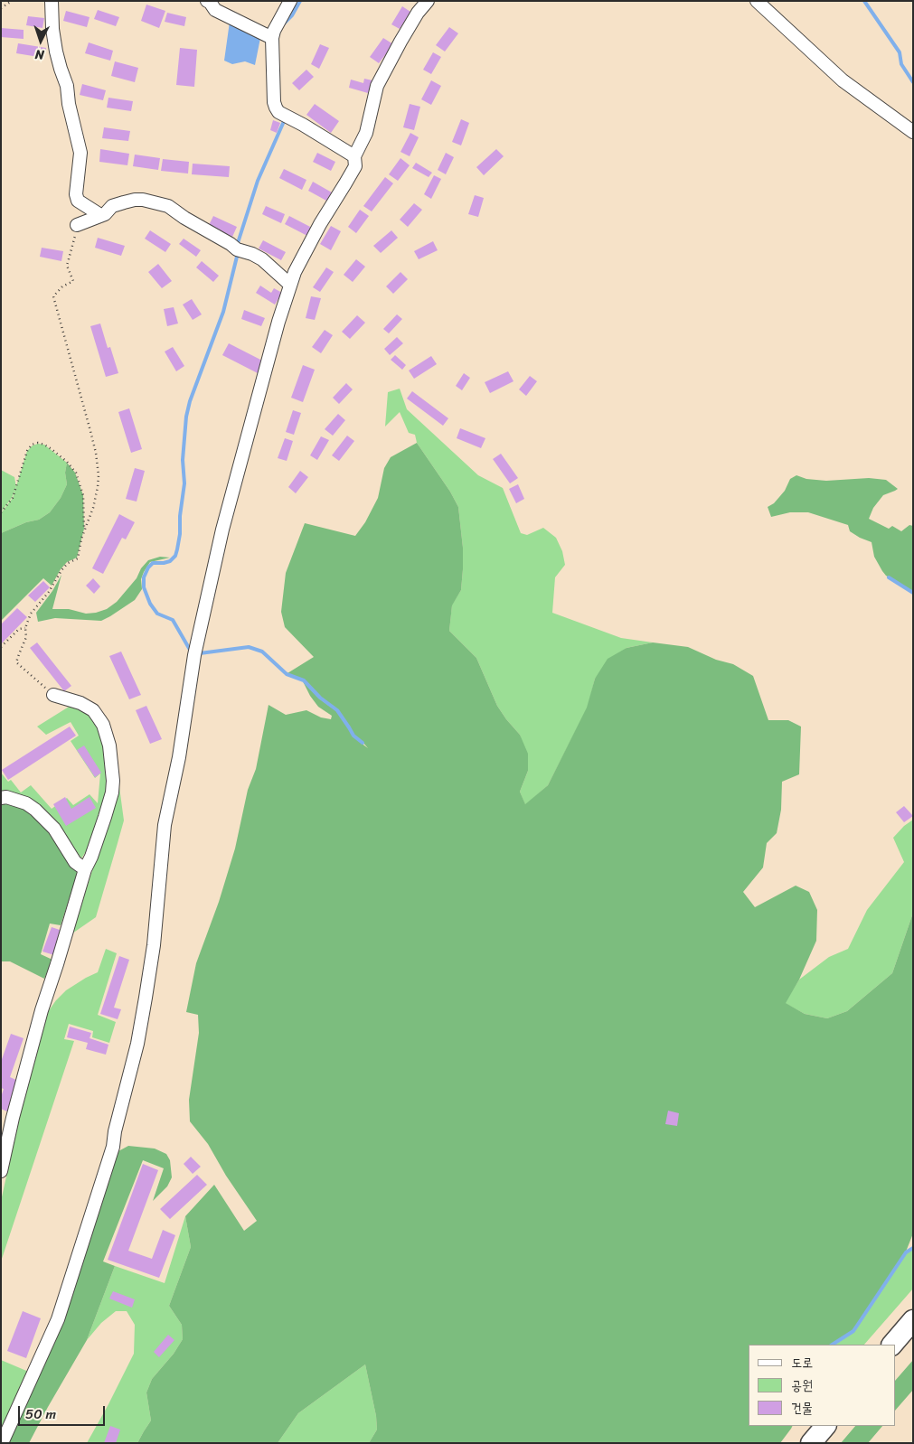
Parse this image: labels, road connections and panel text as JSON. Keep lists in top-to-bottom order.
{
  "legend": ["도로", "공원", "건물"],
  "scale_bar": "50 m",
  "north": "bottom"
}
